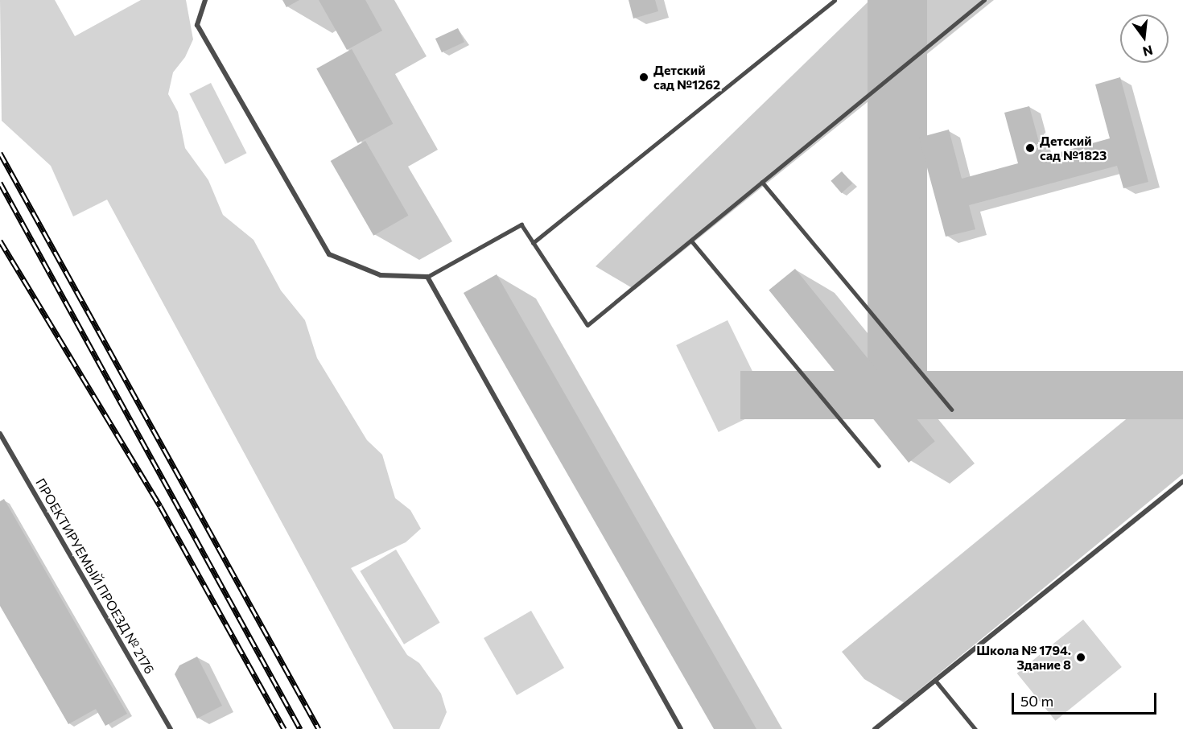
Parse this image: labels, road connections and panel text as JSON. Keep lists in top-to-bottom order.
{
  "streets": {
    "street": ["ПРОЕКТИРУЕМЫЙ ПРОЕЗД № 2176"]
  },
  "places": ["Детский сад №1262", "Детский сад №1823", "Школа № 1794. Здание 8"],
  "scale_bar": "50 m",
  "north": "bottom"
}
